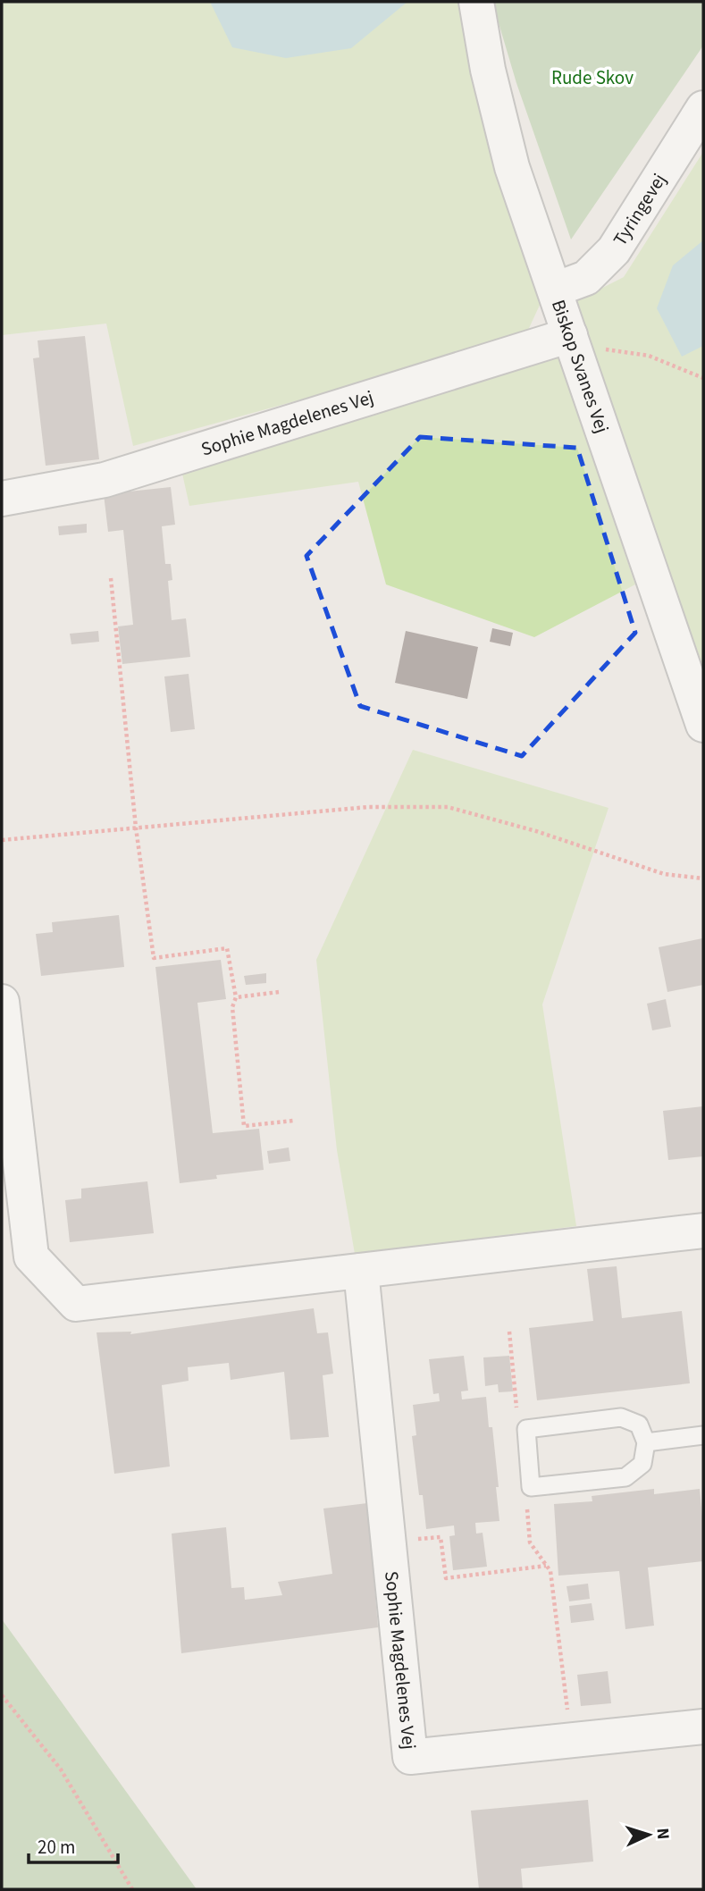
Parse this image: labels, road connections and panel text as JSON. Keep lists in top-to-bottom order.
{
  "streets": {
    "street": ["Tyringevej", "Biskop Svanes Vej", "Sophie Magdelenes Vej"]
  },
  "crossings": [
    ["Tyringevej", "Biskop Svanes Vej"],
    ["Biskop Svanes Vej", "Sophie Magdelenes Vej"]
  ],
  "parks": ["Rude Skov"],
  "scale_bar": "20 m",
  "north": "right"
}
